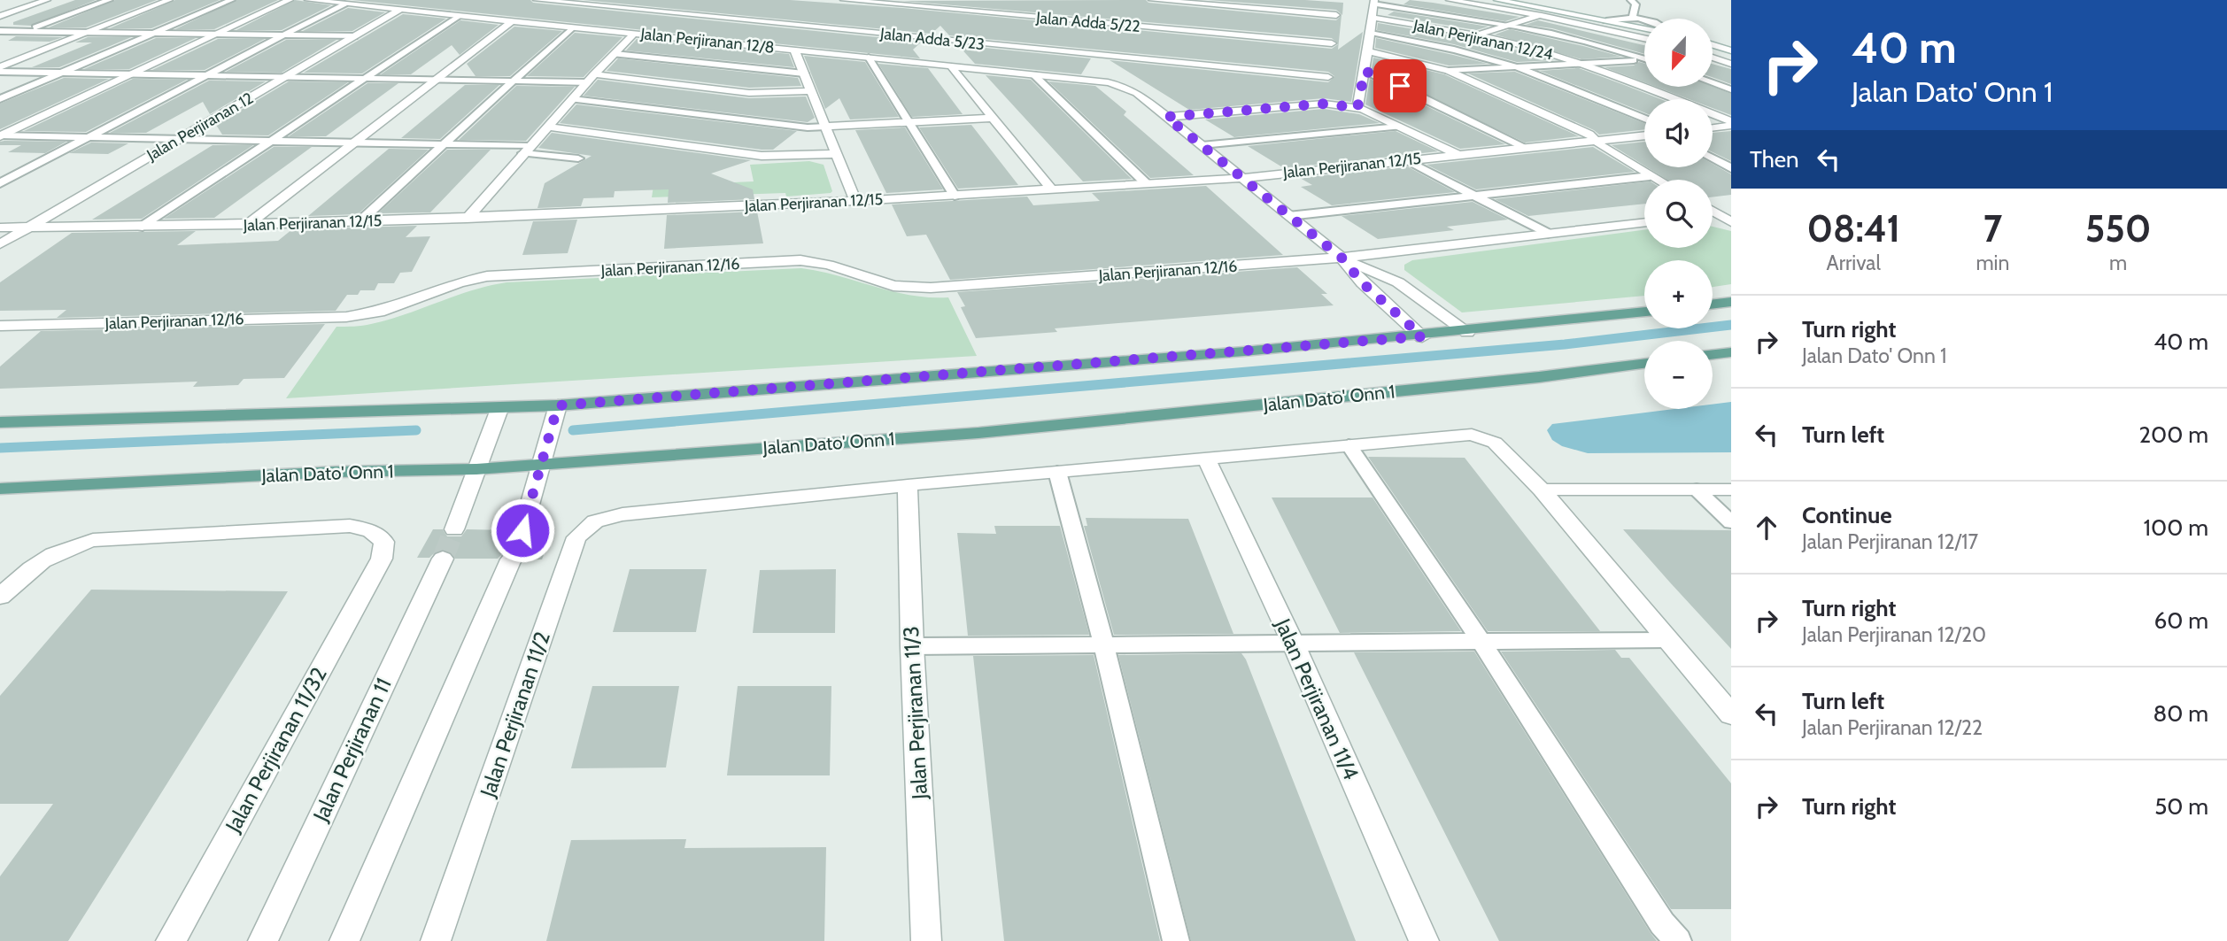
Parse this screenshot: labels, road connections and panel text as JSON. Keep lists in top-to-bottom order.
{
  "streets": {
    "main road": ["Jalan Dato' Onn 1"],
    "street": [
      "Jalan Adda 5/22",
      "Jalan Adda 5/23",
      "Jalan Perjiranan 12/24",
      "Jalan Perjiranan 12/8",
      "Jalan Perjiranan 12",
      "Jalan Perjiranan 12/15",
      "Jalan Perjiranan 12/16",
      "Jalan Perjiranan 11/4",
      "Jalan Perjiranan 11/3",
      "Jalan Perjiranan 11/2",
      "Jalan Perjiranan 11/32",
      "Jalan Perjiranan 11"
    ]
  },
  "crossings": [
    ["Jalan Perjiranan 12/8", "Jalan Perjiranan 12"],
    ["Jalan Perjiranan 12/8", "Jalan Perjiranan 12/15"],
    ["Jalan Perjiranan 12/8", "Jalan Perjiranan 12/16"],
    ["Jalan Perjiranan 12", "Jalan Perjiranan 12/15"],
    ["Jalan Perjiranan 11/4", "Jalan Perjiranan 11/2"],
    ["Jalan Perjiranan 11/3", "Jalan Perjiranan 11/2"]
  ],
  "north": "bottom",
  "page": {
    "turn": ["40 m", "Jalan Dato' Onn 1"],
    "map_buttons": ["+", "−"],
    "then": "Then",
    "eta": [
      "08:41",
      "Arrival",
      "7",
      "min",
      "550",
      "m"
    ],
    "list": [
      {
        "name": "Turn right",
        "note": "Jalan Dato' Onn 1",
        "value": "40 m"
      },
      {
        "name": "Turn left",
        "value": "200 m"
      },
      {
        "name": "Continue",
        "note": "Jalan Perjiranan 12/17",
        "value": "100 m"
      },
      {
        "name": "Turn right",
        "note": "Jalan Perjiranan 12/20",
        "value": "60 m"
      },
      {
        "name": "Turn left",
        "note": "Jalan Perjiranan 12/22",
        "value": "80 m"
      },
      {
        "name": "Turn right",
        "value": "50 m"
      }
    ]
  }
}
